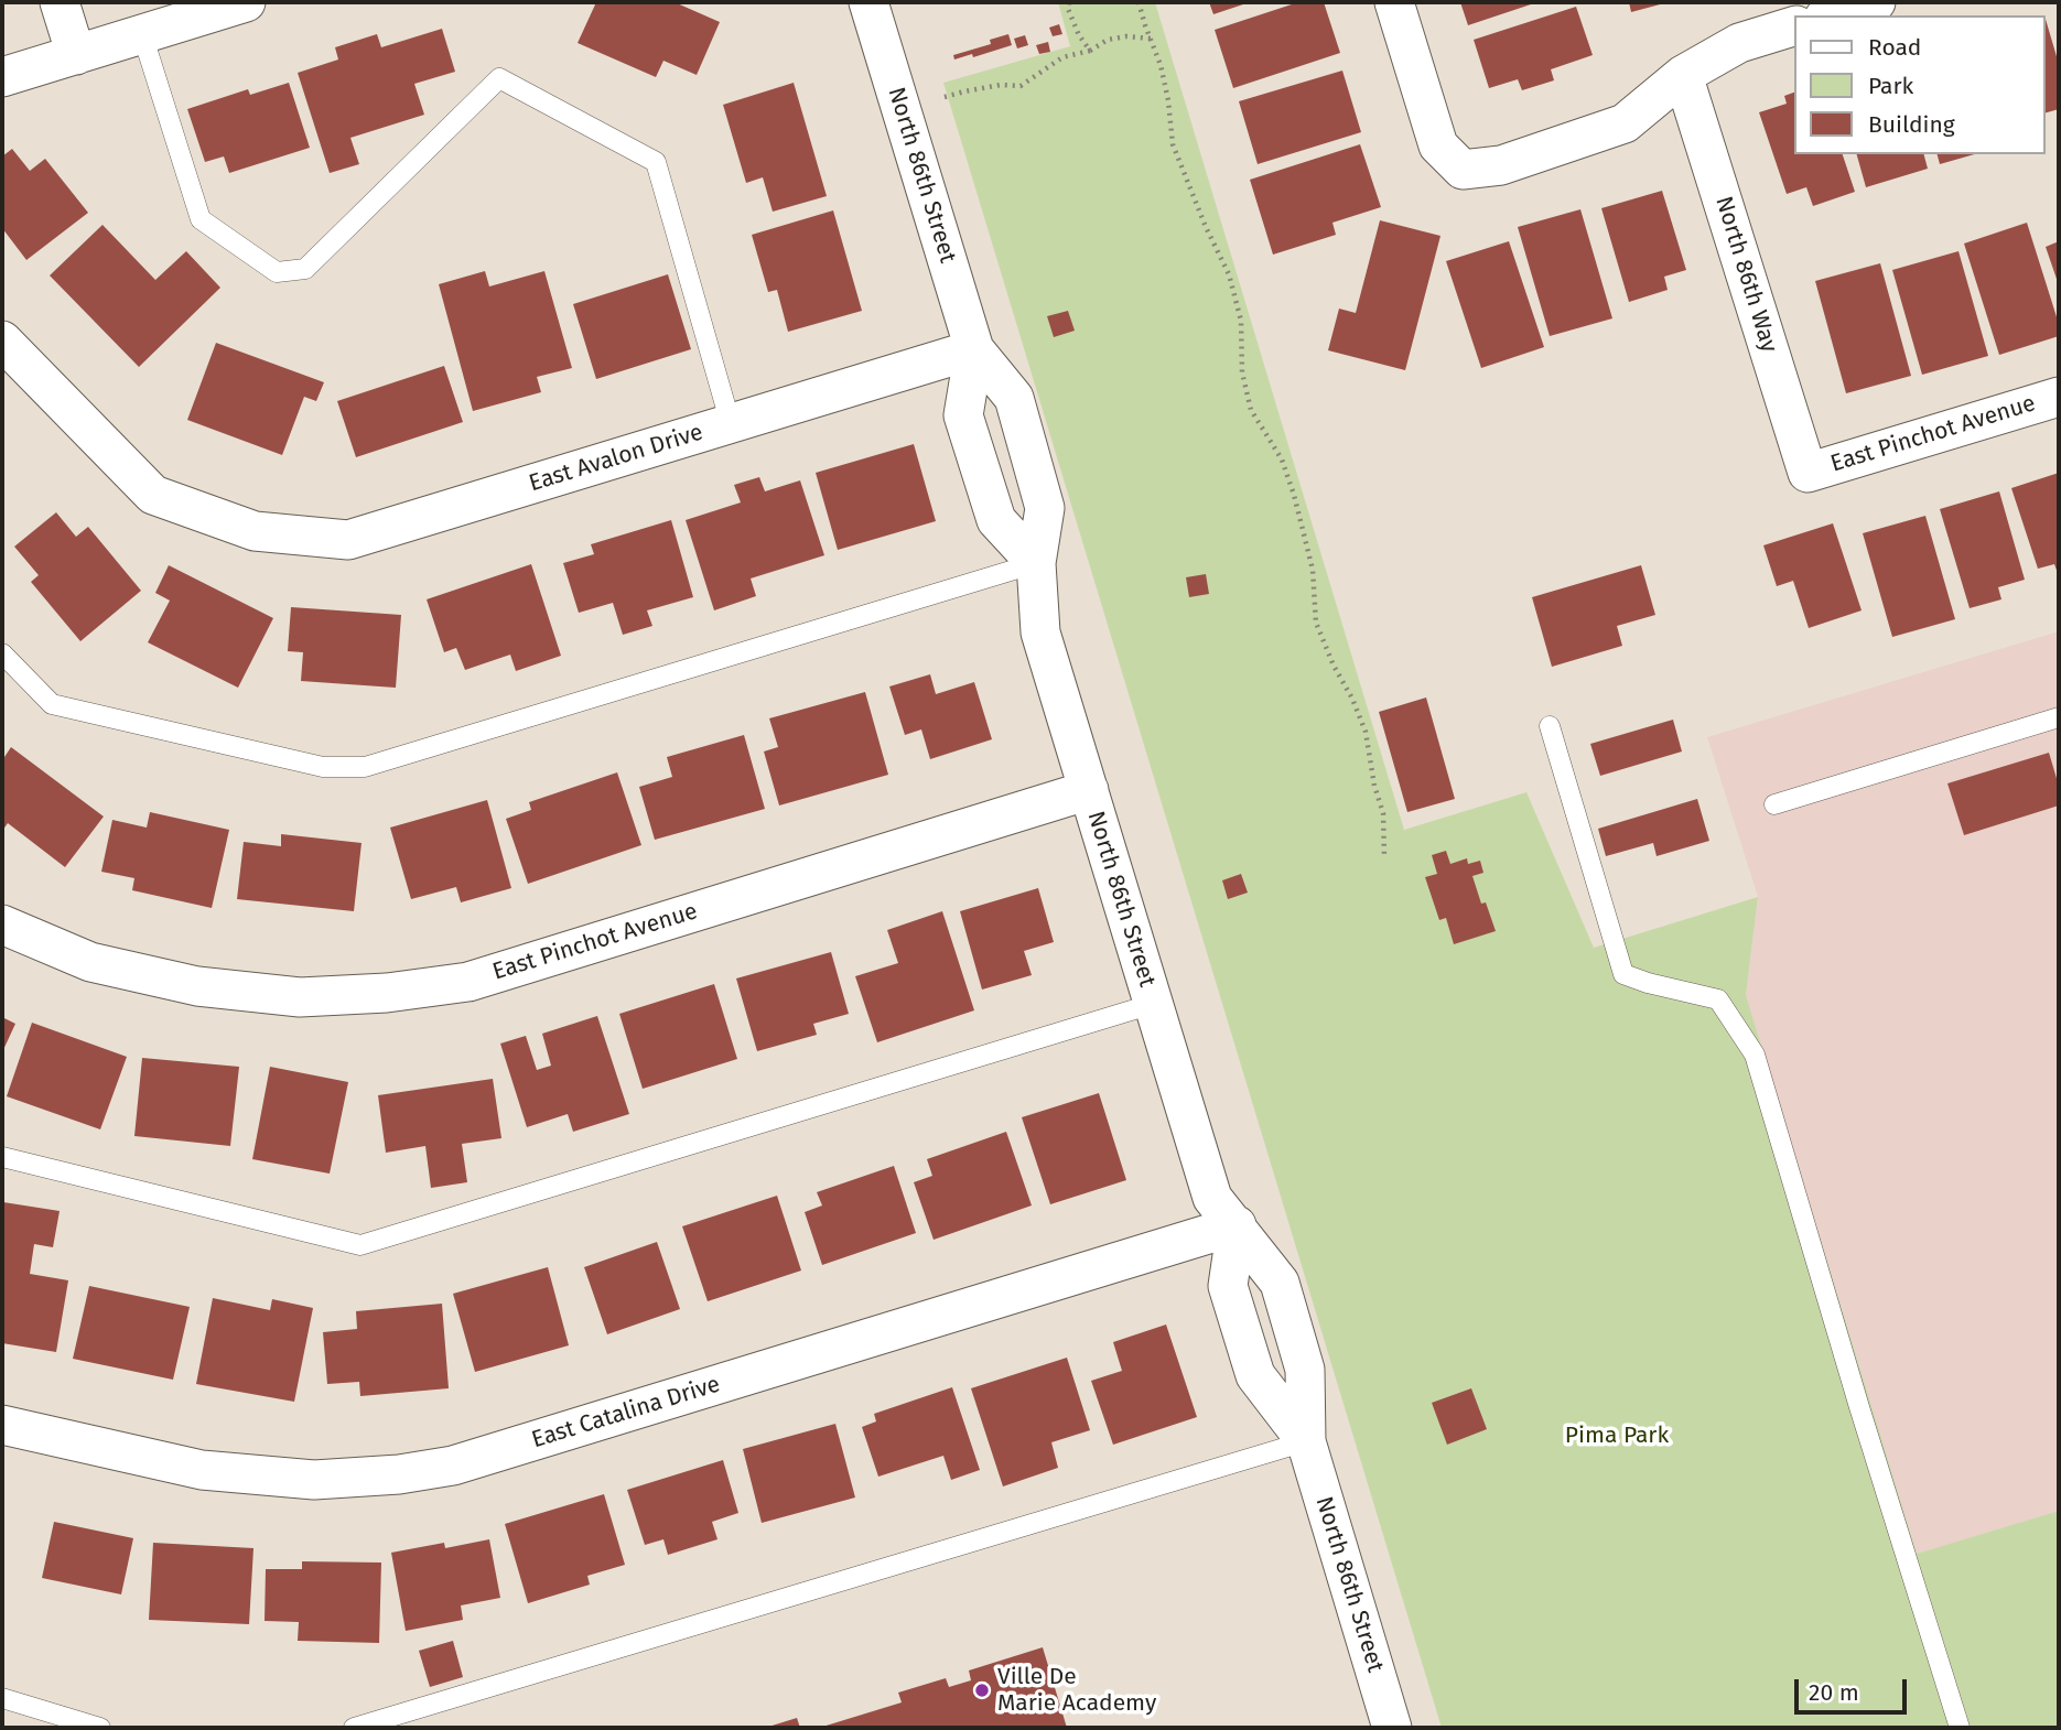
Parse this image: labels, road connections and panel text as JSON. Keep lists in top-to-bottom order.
{
  "streets": {
    "street": [
      "North 86th Street",
      "North 86th Way",
      "East Pinchot Avenue",
      "East Avalon Drive",
      "East Catalina Drive"
    ]
  },
  "crossings": [
    ["North 86th Street", "East Pinchot Avenue"],
    ["North 86th Street", "East Avalon Drive"],
    ["North 86th Street", "East Catalina Drive"],
    ["North 86th Way", "East Pinchot Avenue"]
  ],
  "parks": ["Pima Park"],
  "places": ["Ville De Marie Academy"],
  "legend": ["Road", "Park", "Building"],
  "scale_bar": "20 m"
}
